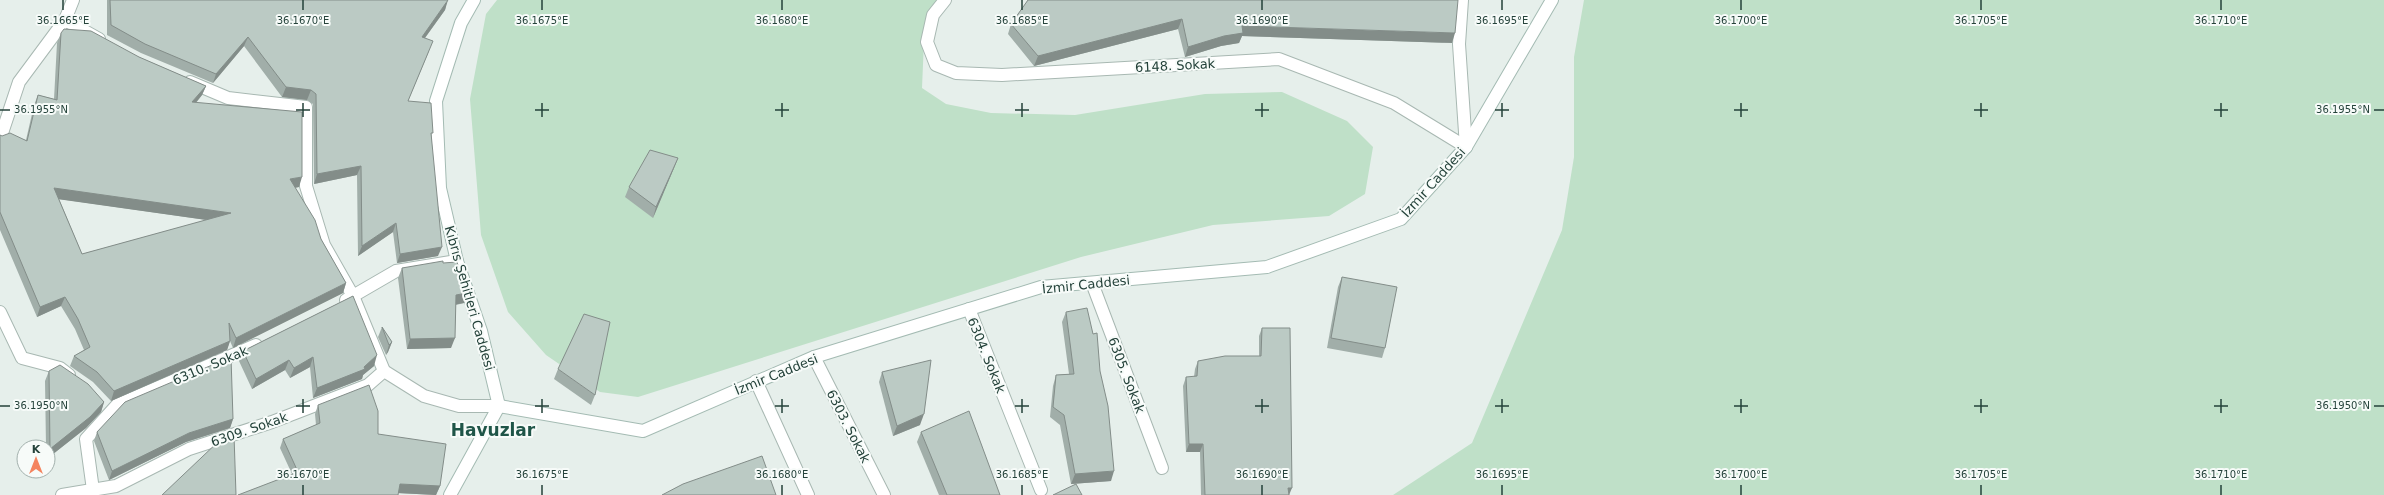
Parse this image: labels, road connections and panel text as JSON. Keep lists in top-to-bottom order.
{
  "streets": {
    "street": [
      "6148. Sokak",
      "İzmir Caddesi",
      "Kıbrıs Şehitleri Caddesi",
      "6304. Sokak",
      "6310. Sokak",
      "6305. Sokak",
      "6303. Sokak",
      "6309. Sokak"
    ]
  },
  "crossings": [
    ["6148. Sokak", "İzmir Caddesi"],
    ["İzmir Caddesi", "Kıbrıs Şehitleri Caddesi"],
    ["İzmir Caddesi", "6304. Sokak"],
    ["İzmir Caddesi", "6305. Sokak"],
    ["İzmir Caddesi", "6303. Sokak"],
    ["6310. Sokak", "6309. Sokak"]
  ],
  "districts": ["Havuzlar"],
  "north": "top",
  "coordinates": [
    "36.1665°E",
    "36.1670°E",
    "36.1675°E",
    "36.1680°E",
    "36.1685°E",
    "36.1690°E",
    "36.1695°E",
    "36.1700°E",
    "36.1705°E",
    "36.1710°E",
    "36.1955°N",
    "36.1950°N"
  ]
}
